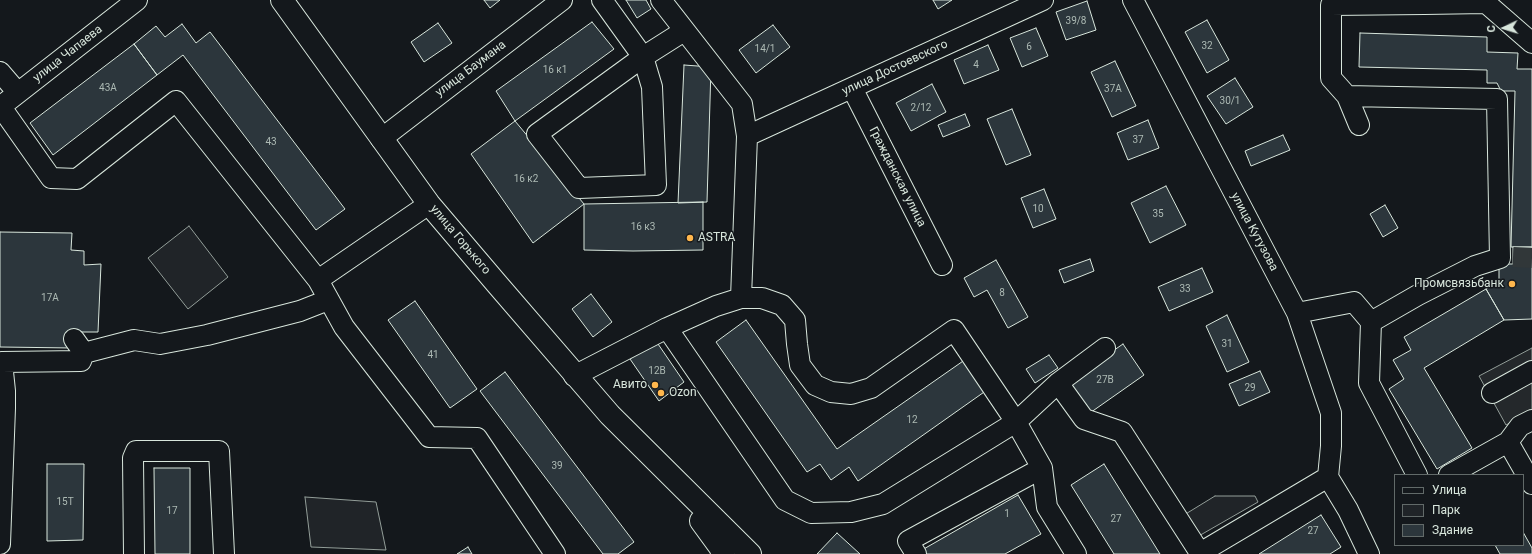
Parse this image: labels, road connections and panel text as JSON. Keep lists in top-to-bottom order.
{
  "streets": {
    "main road": ["улица Горького"],
    "street": [
      "улица Чапаева",
      "улица Достоевского",
      "улица Баумана",
      "Гражданская улица",
      "улица Кутузова"
    ]
  },
  "crossings": [
    ["улица Достоевского", "Гражданская улица"],
    ["улица Баумана", "улица Горького"]
  ],
  "places": [
    "ASTRA",
    "Промсвязьбанк",
    "Авито",
    "Ozon"
  ],
  "house_numbers": [
    "39/8",
    "32",
    "6",
    "14/1",
    "4",
    "16 к1",
    "43А",
    "37А",
    "30/1",
    "2/12",
    "37",
    "43",
    "16 к2",
    "10",
    "35",
    "16 к3",
    "33",
    "8",
    "17А",
    "31",
    "41",
    "12В",
    "27В",
    "29",
    "12",
    "39",
    "15Т",
    "17",
    "1",
    "27",
    "27"
  ],
  "legend": ["Улица", "Парк", "Здание"],
  "north": "left"
}
